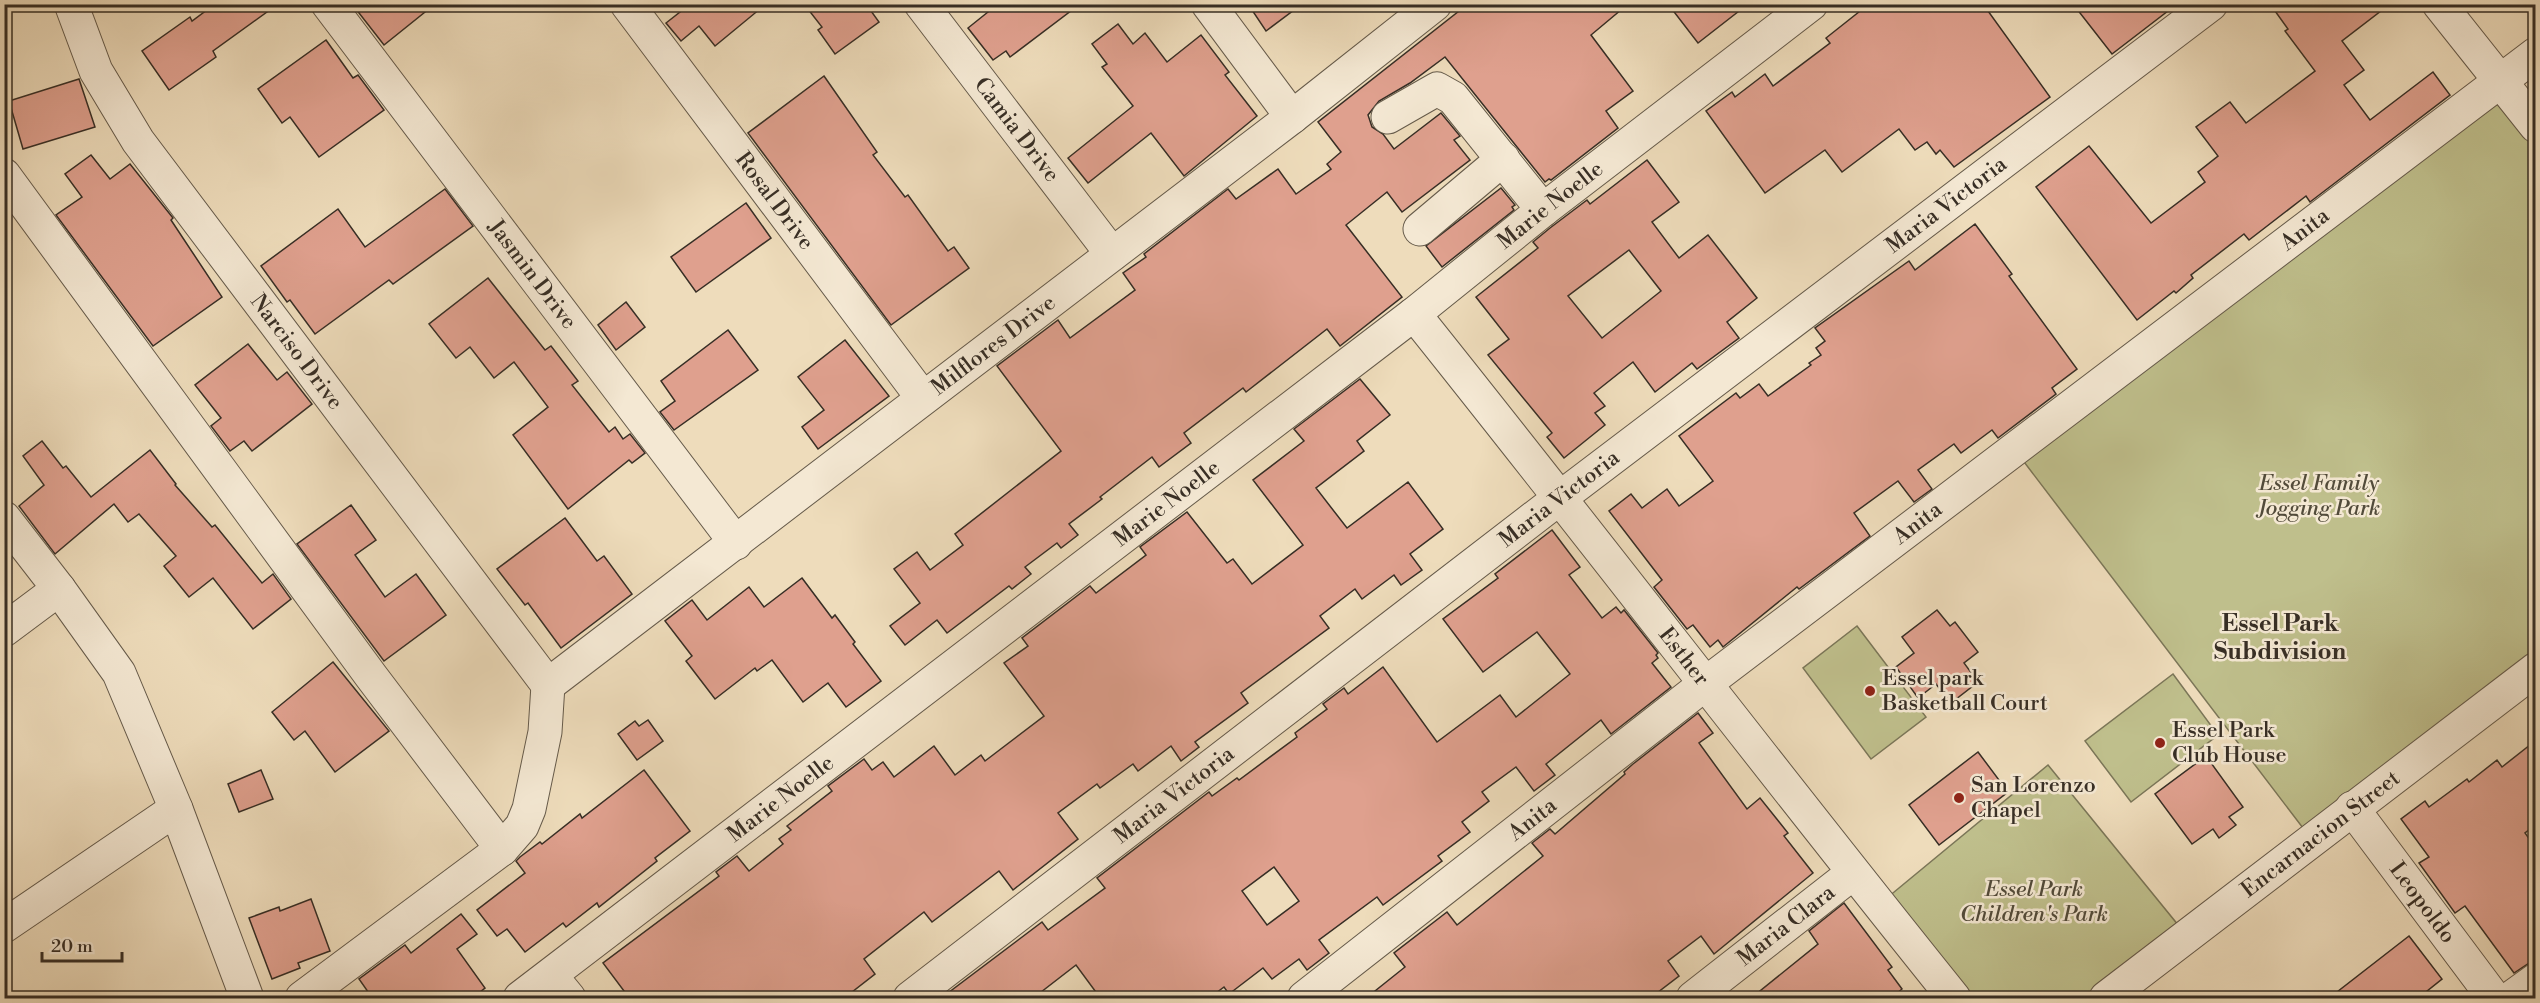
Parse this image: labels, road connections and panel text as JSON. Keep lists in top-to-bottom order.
{
  "streets": {
    "street": [
      "Camia Drive",
      "Rosal Drive",
      "Marie Noelle",
      "Maria Victoria",
      "Anita",
      "Jasmin Drive",
      "Milflores Drive",
      "Narciso Drive",
      "Esther",
      "Encarnacion Street",
      "Leopoldo",
      "Maria Clara"
    ]
  },
  "crossings": [
    ["Camia Drive", "Milflores Drive"],
    ["Rosal Drive", "Milflores Drive"],
    ["Marie Noelle", "Esther"],
    ["Maria Victoria", "Esther"],
    ["Anita", "Esther"],
    ["Jasmin Drive", "Milflores Drive"],
    ["Milflores Drive", "Narciso Drive"],
    ["Esther", "Maria Clara"],
    ["Encarnacion Street", "Leopoldo"]
  ],
  "districts": ["Essel Park Subdivision"],
  "parks": ["Essel Family Jogging Park", "Essel Park Children's Park"],
  "places": ["Essel park Basketball Court", "Essel Park Club House", "San Lorenzo Chapel"],
  "scale_bar": "20 m"
}
